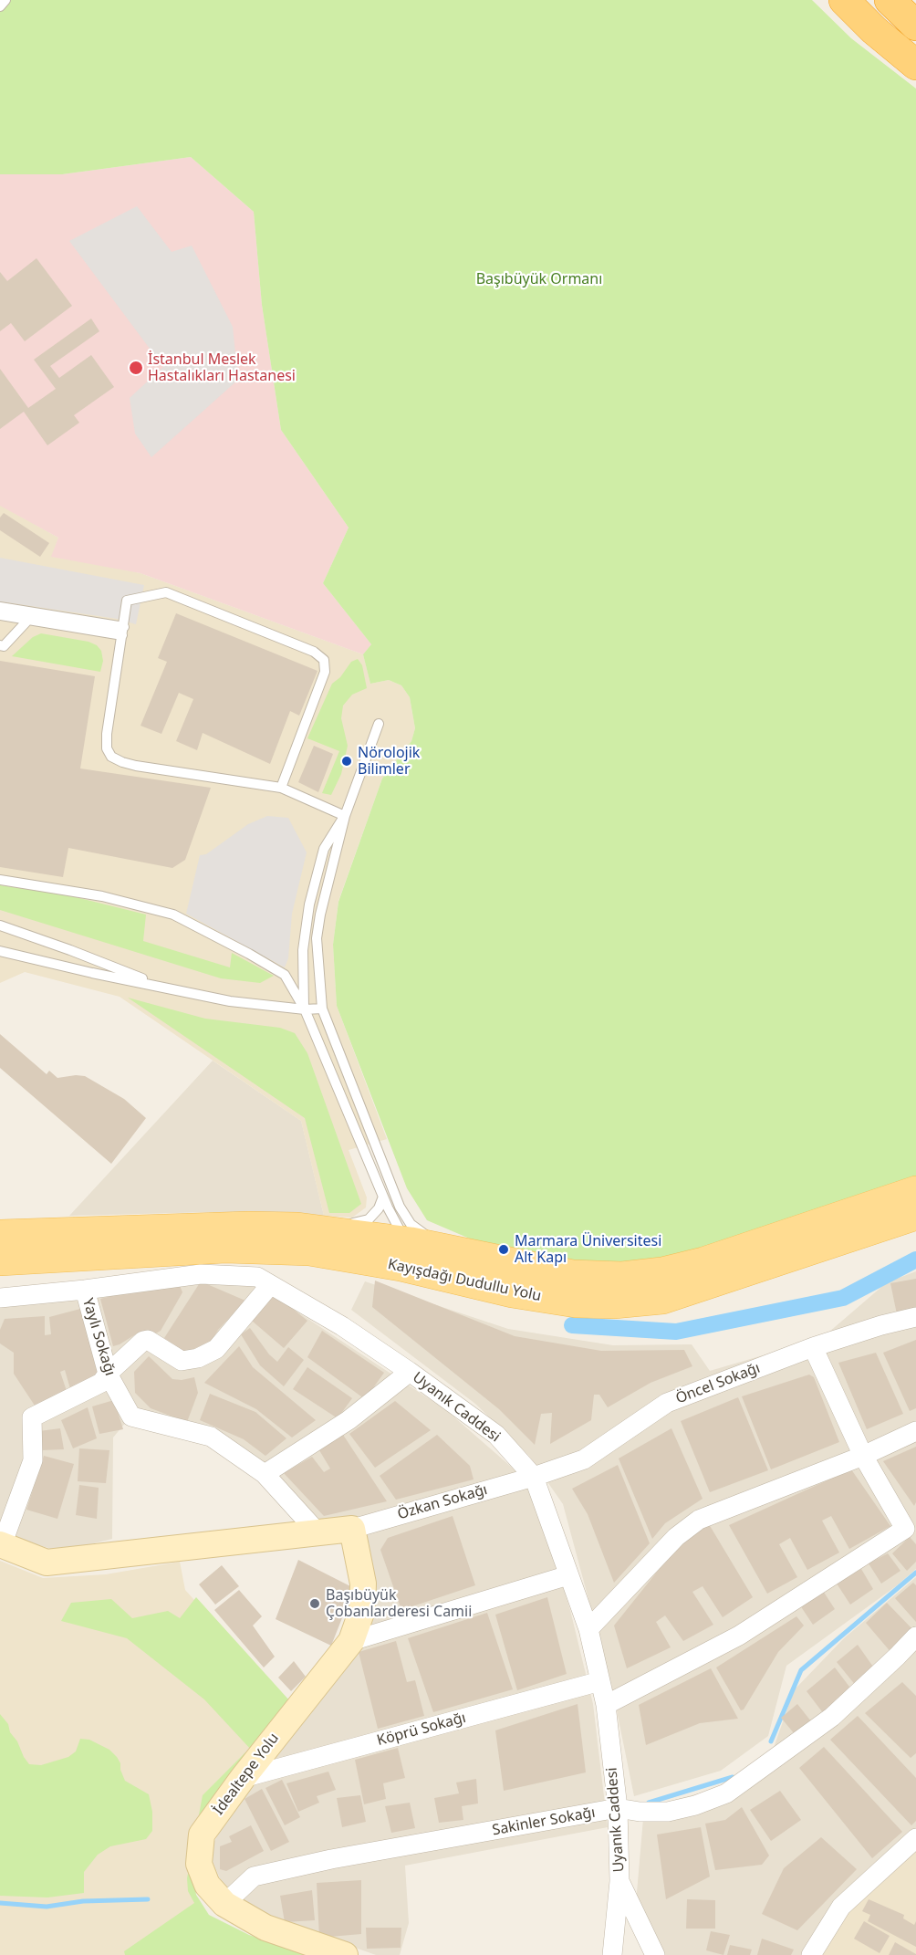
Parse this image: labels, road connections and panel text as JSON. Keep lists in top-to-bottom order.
{
  "streets": {
    "main road": ["Kayışdağı Dudullu Yolu", "İdealtepe Yolu"],
    "street": [
      "Yaylı Sokağı",
      "Öncel Sokağı",
      "Uyanık Caddesi",
      "Özkan Sokağı",
      "Köprü Sokağı",
      "Sakinler Sokağı"
    ]
  },
  "crossings": [
    ["Yaylı Sokağı", "Uyanık Caddesi"],
    ["Öncel Sokağı", "Uyanık Caddesi"],
    ["Öncel Sokağı", "Özkan Sokağı"],
    ["Uyanık Caddesi", "Özkan Sokağı"],
    ["Uyanık Caddesi", "Köprü Sokağı"],
    ["Uyanık Caddesi", "Sakinler Sokağı"],
    ["Özkan Sokağı", "İdealtepe Yolu"],
    ["Köprü Sokağı", "İdealtepe Yolu"],
    ["İdealtepe Yolu", "Sakinler Sokağı"]
  ],
  "parks": ["Başıbüyük Ormanı"],
  "places": [
    "İstanbul Meslek Hastalıkları Hastanesi",
    "Nörolojik Bilimler",
    "Marmara Üniversitesi Alt Kapı",
    "Başıbüyük Çobanlarderesi Camii"
  ]
}
